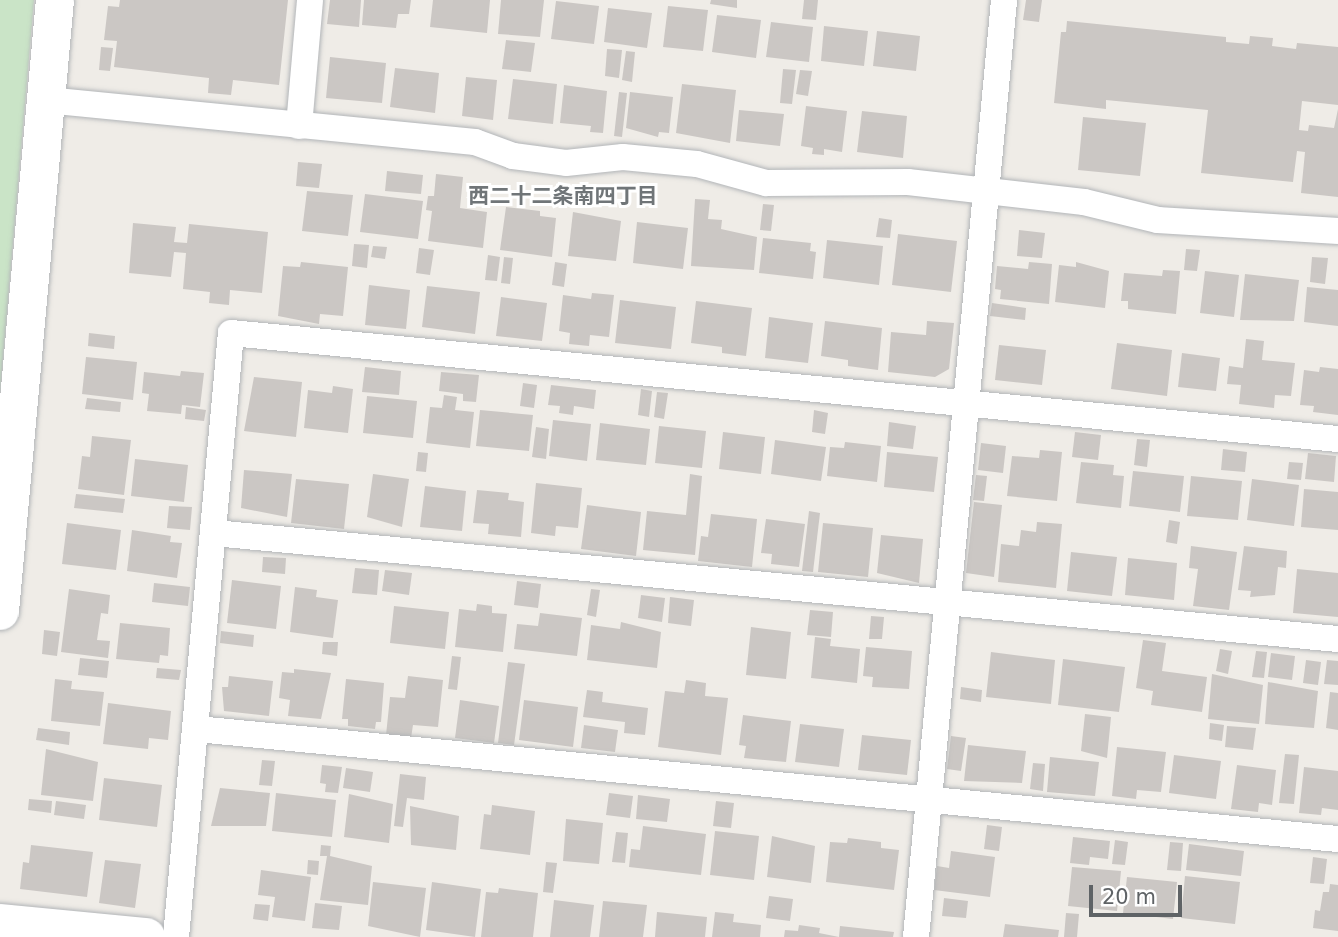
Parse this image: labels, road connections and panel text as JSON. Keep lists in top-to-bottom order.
{
  "districts": ["西二十二条南四丁目"],
  "scale_bar": "20 m"
}
